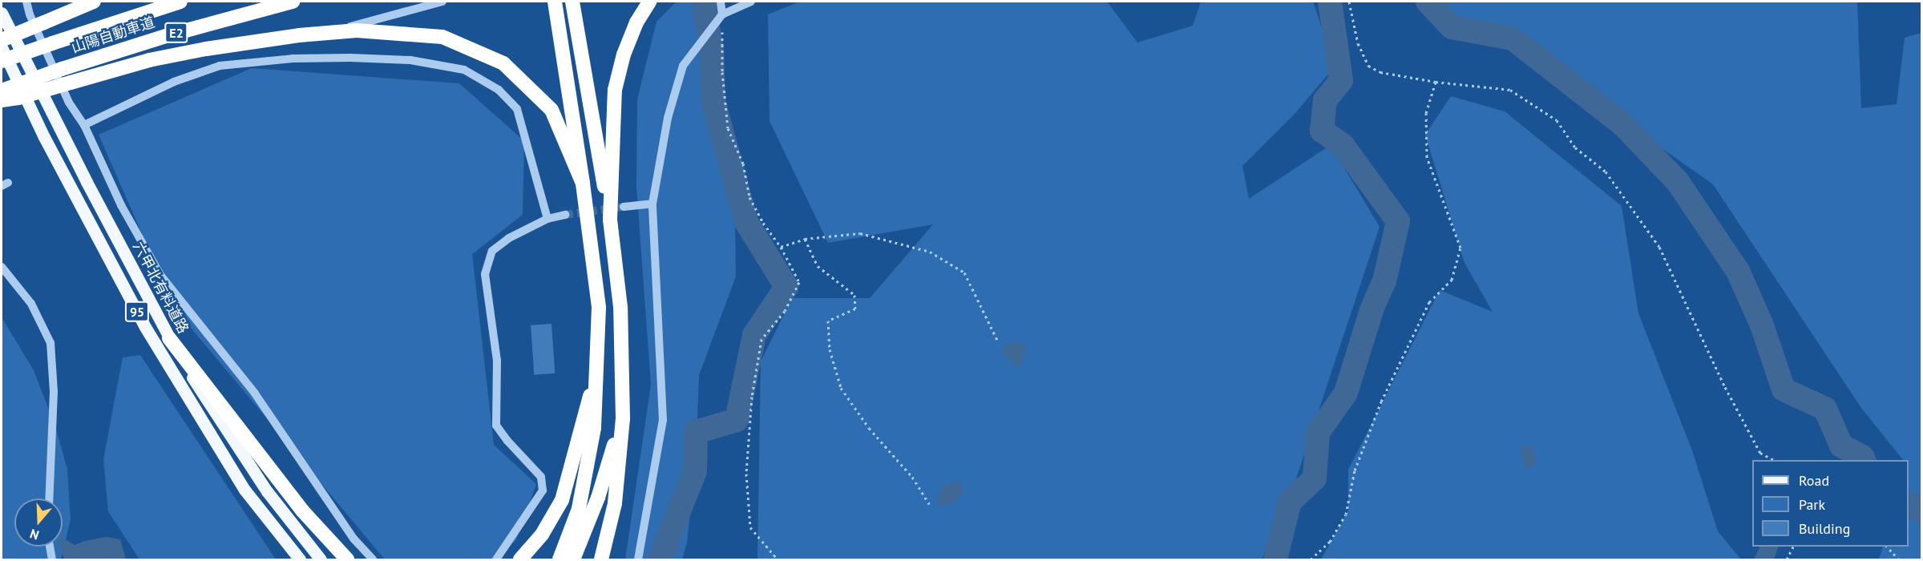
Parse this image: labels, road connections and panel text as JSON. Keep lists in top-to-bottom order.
{
  "streets": {
    "highway": ["E2", "山陽自動車道"],
    "main road": ["六甲北有料道路", "95"]
  },
  "legend": ["Road", "Park", "Building"],
  "north": "bottom"
}
